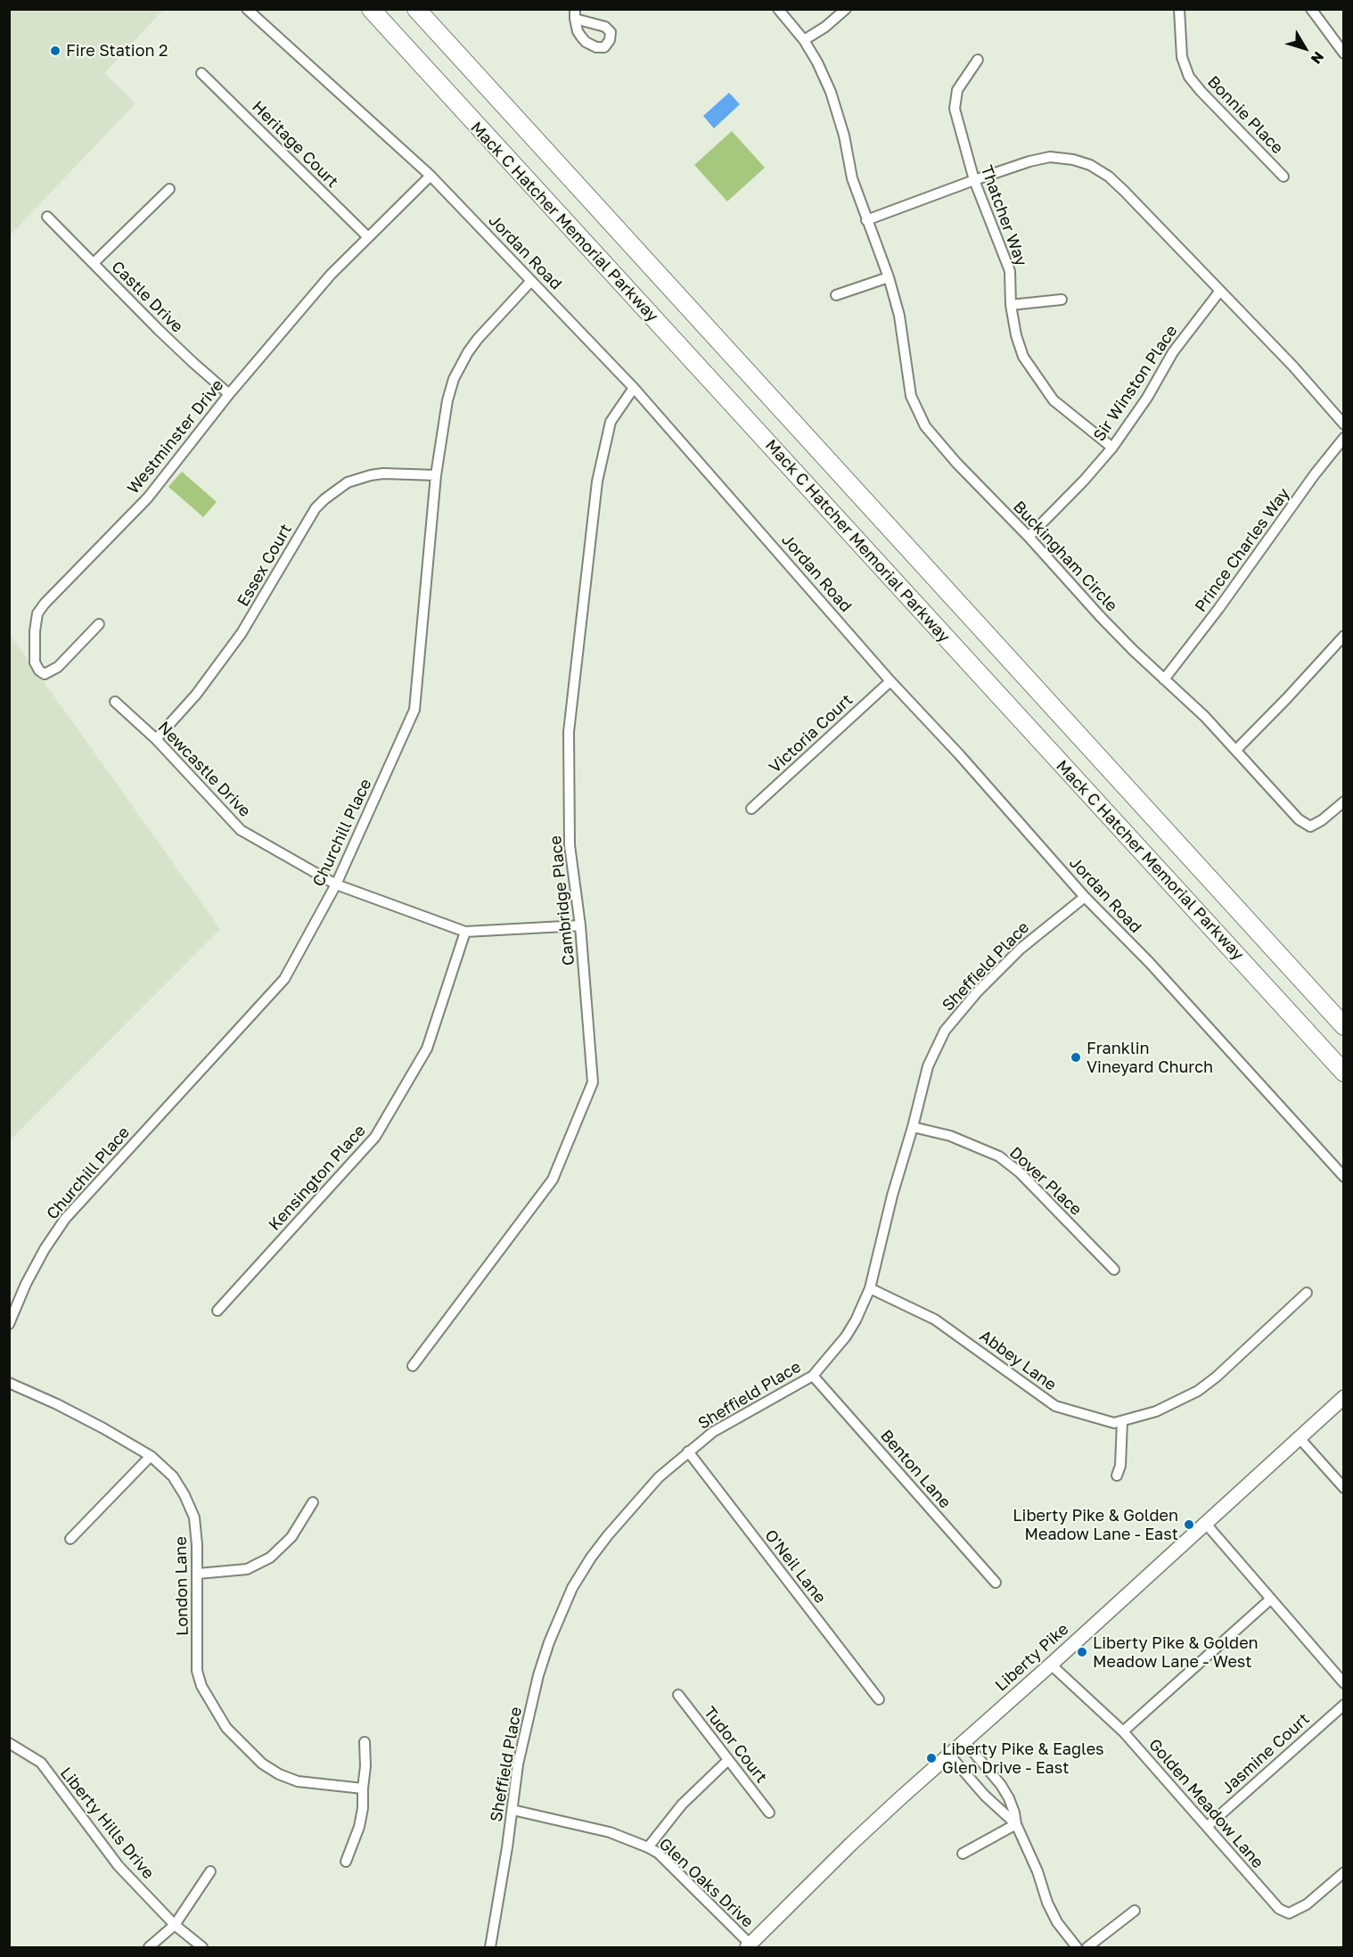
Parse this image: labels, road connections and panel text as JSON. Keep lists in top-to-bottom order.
{
  "streets": {
    "highway": ["Mack C Hatcher Memorial Parkway"],
    "street": [
      "Bonnie Place",
      "Heritage Court",
      "Thatcher Way",
      "Jordan Road",
      "Castle Drive",
      "Sir Winston Place",
      "Westminster Drive",
      "Prince Charles Way",
      "Buckingham Circle",
      "Essex Court",
      "Victoria Court",
      "Newcastle Drive",
      "Churchill Place",
      "Cambridge Place",
      "Sheffield Place",
      "Kensington Place",
      "Dover Place",
      "Abbey Lane",
      "Benton Lane",
      "O'Neil Lane",
      "London Lane",
      "Liberty Pike",
      "Tudor Court",
      "Jasmine Court",
      "Golden Meadow Lane",
      "Liberty Hills Drive",
      "Glen Oaks Drive"
    ]
  },
  "crossings": [
    ["Heritage Court", "Westminster Drive"],
    ["Thatcher Way", "Sir Winston Place"],
    ["Jordan Road", "Westminster Drive"],
    ["Jordan Road", "Victoria Court"],
    ["Jordan Road", "Churchill Place"],
    ["Jordan Road", "Cambridge Place"],
    ["Jordan Road", "Sheffield Place"],
    ["Castle Drive", "Westminster Drive"],
    ["Sir Winston Place", "Buckingham Circle"],
    ["Prince Charles Way", "Buckingham Circle"],
    ["Essex Court", "Newcastle Drive"],
    ["Essex Court", "Churchill Place"],
    ["Newcastle Drive", "Churchill Place"],
    ["Newcastle Drive", "Cambridge Place"],
    ["Newcastle Drive", "Kensington Place"],
    ["Sheffield Place", "Dover Place"],
    ["Sheffield Place", "Abbey Lane"],
    ["Sheffield Place", "Benton Lane"],
    ["Sheffield Place", "O'Neil Lane"],
    ["Sheffield Place", "Glen Oaks Drive"],
    ["Liberty Pike", "Golden Meadow Lane"],
    ["Liberty Pike", "Glen Oaks Drive"],
    ["Jasmine Court", "Golden Meadow Lane"]
  ],
  "places": [
    "Fire Station 2",
    "Franklin Vineyard Church",
    "Liberty Pike & Golden Meadow Lane - East",
    "Liberty Pike & Golden Meadow Lane - West",
    "Liberty Pike & Eagles Glen Drive - East"
  ],
  "north": "bottom right"
}
